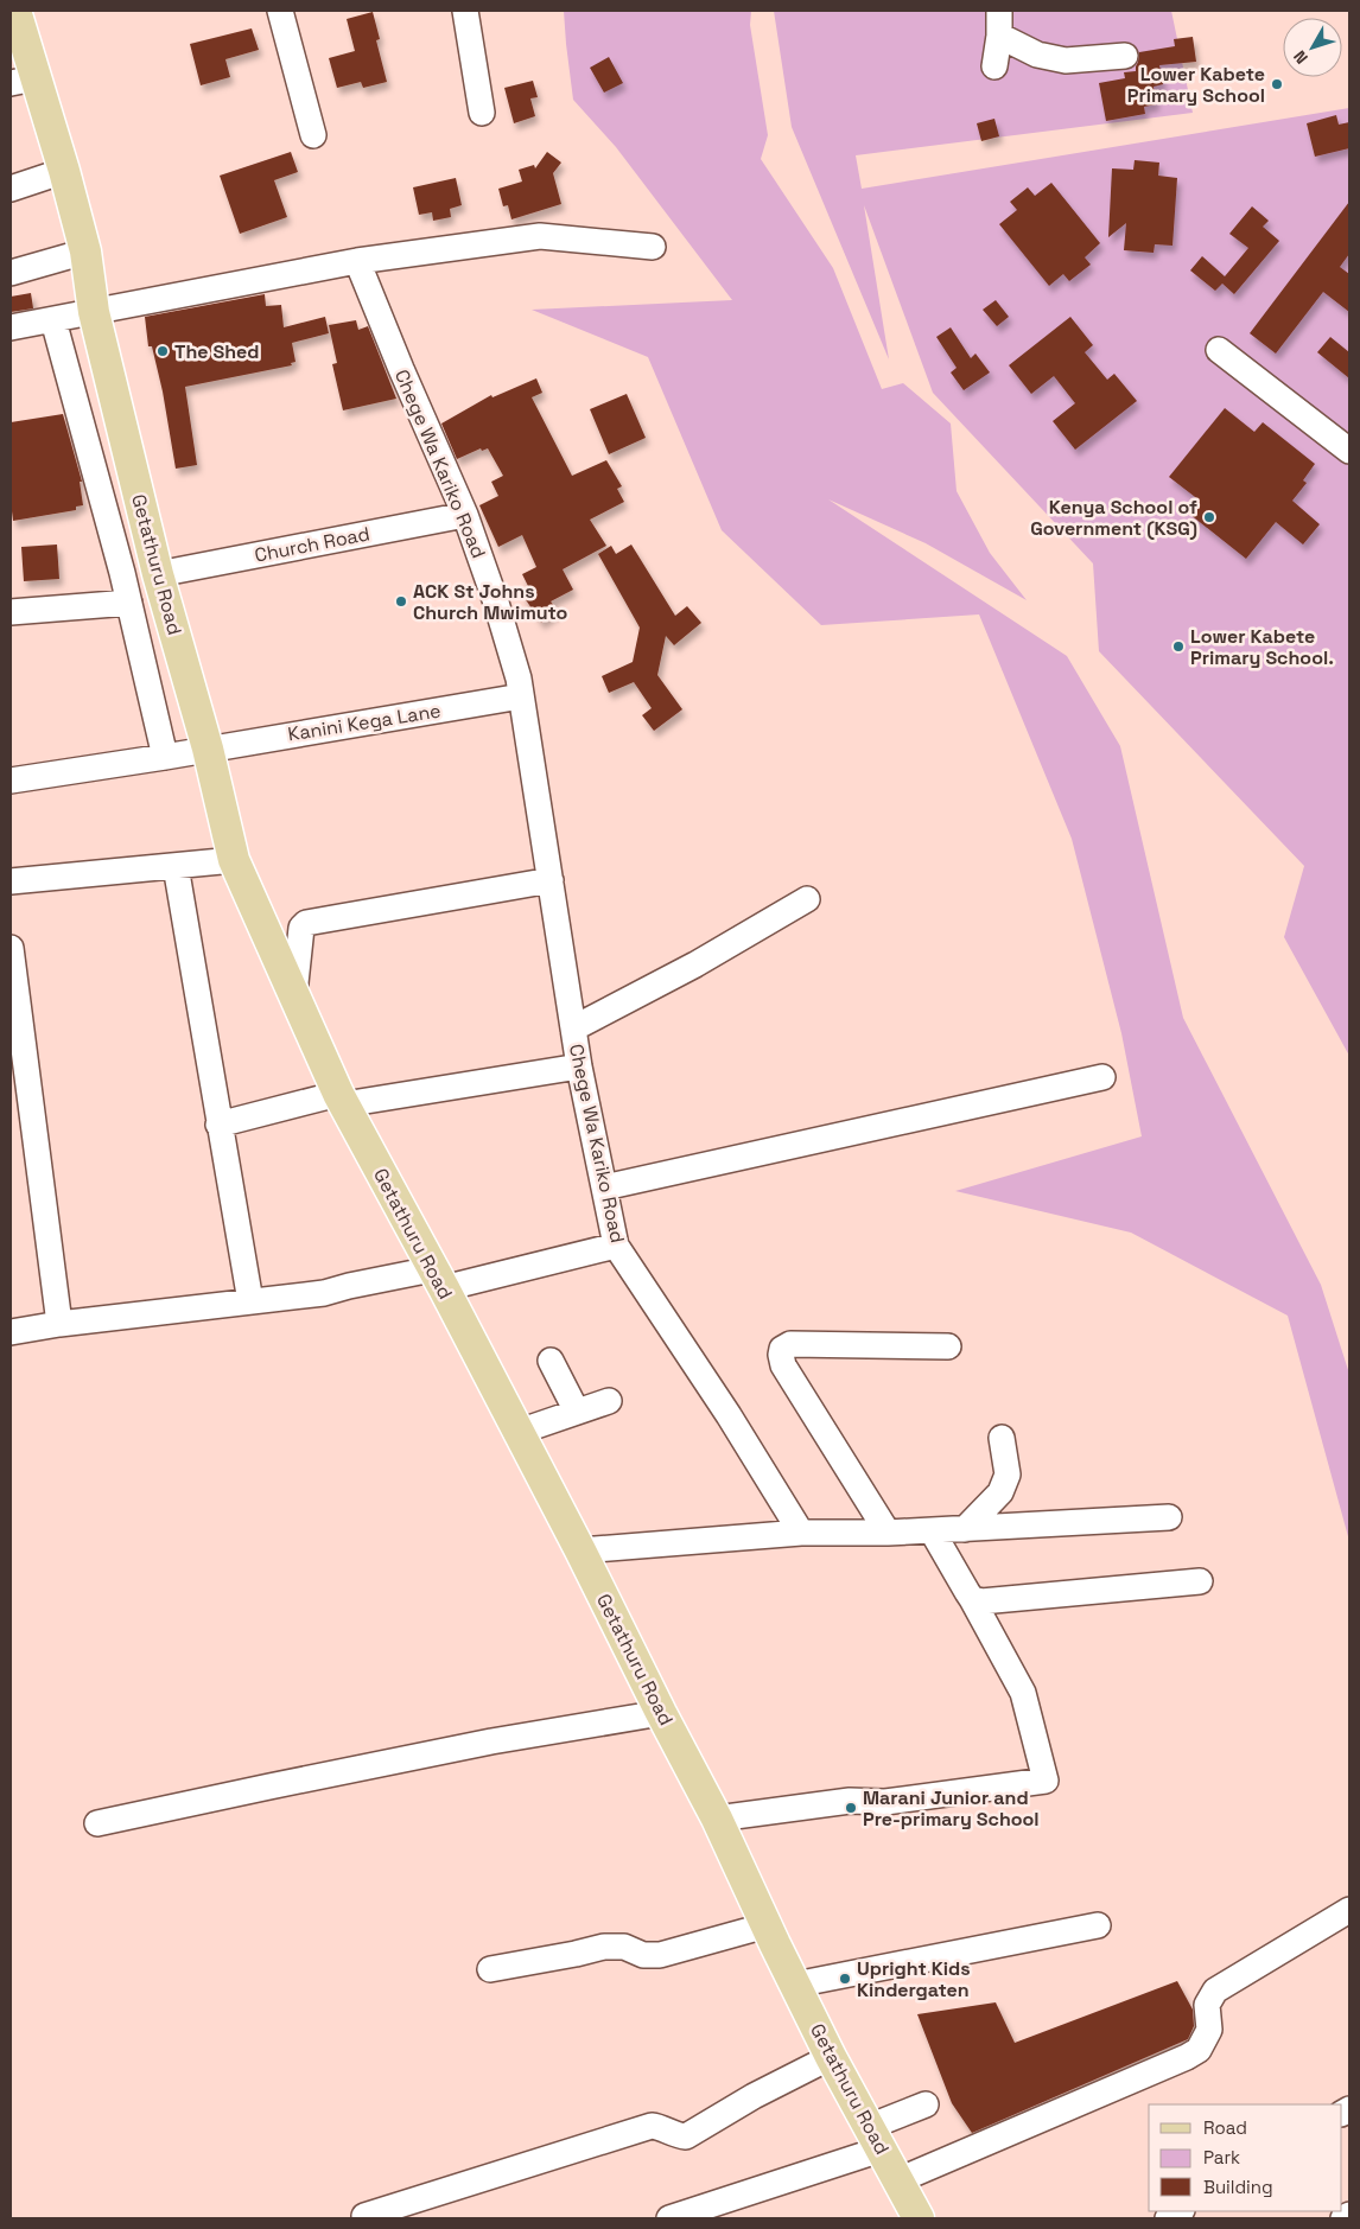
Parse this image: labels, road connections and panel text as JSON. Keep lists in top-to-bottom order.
{
  "streets": {
    "main road": ["Getathuru Road"],
    "street": ["Chege Wa Kariko Road", "Church Road", "Kanini Kega Lane"]
  },
  "crossings": [
    ["Chege Wa Kariko Road", "Church Road"],
    ["Chege Wa Kariko Road", "Kanini Kega Lane"],
    ["Church Road", "Getathuru Road"],
    ["Getathuru Road", "Kanini Kega Lane"]
  ],
  "places": [
    "Lower Kabete Primary School",
    "The Shed",
    "Kenya School of Government (KSG)",
    "ACK St Johns Church Mwimuto",
    "Lower Kabete Primary School.",
    "Marani Junior and Pre-primary School",
    "Upright Kids Kindergaten"
  ],
  "legend": ["Road", "Park", "Building"],
  "north": "bottom left"
}
